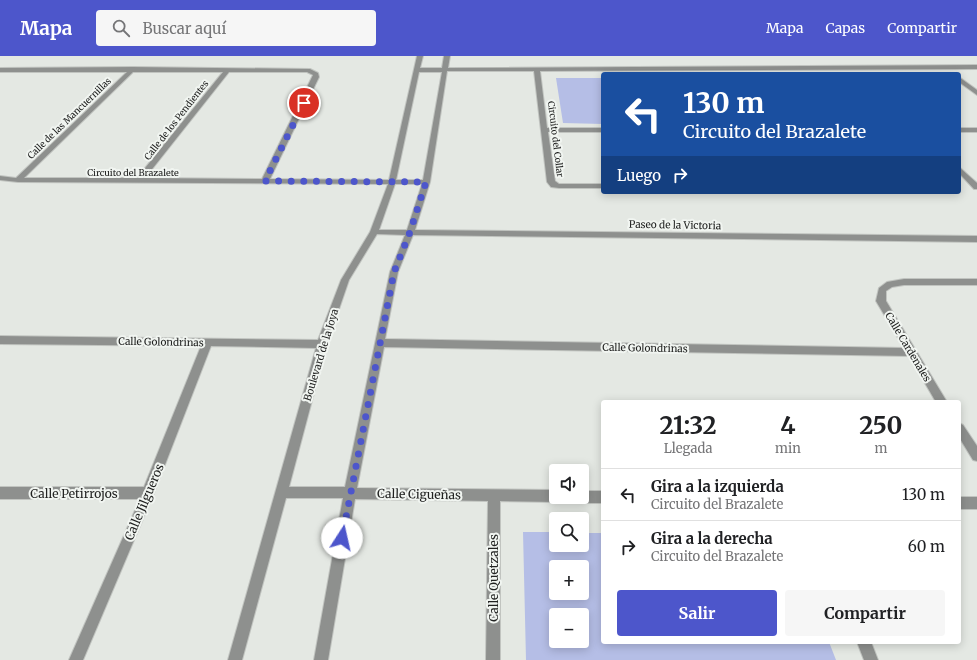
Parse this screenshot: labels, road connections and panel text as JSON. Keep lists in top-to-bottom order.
{
  "streets": {
    "street": [
      "Calle de las Mancuernillas",
      "Calle de los Pendientes",
      "Circuito del Collar",
      "Circuito del Brazalete",
      "Paseo de la Victoria",
      "Calle Golondrinas",
      "Calle Cardenales",
      "Boulevard de la Joya",
      "Calle Petirrojos",
      "Calle Cigueñas",
      "Calle Jilgueros",
      "Calle Quetzales"
    ]
  },
  "crossings": [
    ["Calle de las Mancuernillas", "Circuito del Brazalete"],
    ["Calle de los Pendientes", "Circuito del Brazalete"],
    ["Circuito del Brazalete", "Boulevard de la Joya"],
    ["Paseo de la Victoria", "Boulevard de la Joya"],
    ["Calle Golondrinas", "Calle Cardenales"],
    ["Calle Golondrinas", "Boulevard de la Joya"],
    ["Calle Golondrinas", "Calle Jilgueros"],
    ["Boulevard de la Joya", "Calle Cigueñas"],
    ["Calle Petirrojos", "Calle Jilgueros"],
    ["Calle Cigueñas", "Calle Quetzales"]
  ],
  "page": {
    "header": "Mapa",
    "search": "Buscar aquí",
    "nav": ["Mapa", "Capas", "Compartir"],
    "turn": ["130 m", "Circuito del Brazalete"],
    "then": "Luego",
    "eta": [
      "21:32",
      "Llegada",
      "4",
      "min",
      "250",
      "m"
    ],
    "map_buttons": ["+", "−"],
    "list": [
      {
        "name": "Gira a la izquierda",
        "note": "Circuito del Brazalete",
        "value": "130 m"
      },
      {
        "name": "Gira a la derecha",
        "note": "Circuito del Brazalete",
        "value": "60 m"
      }
    ],
    "buttons": ["Salir", "Compartir"]
  }
}
